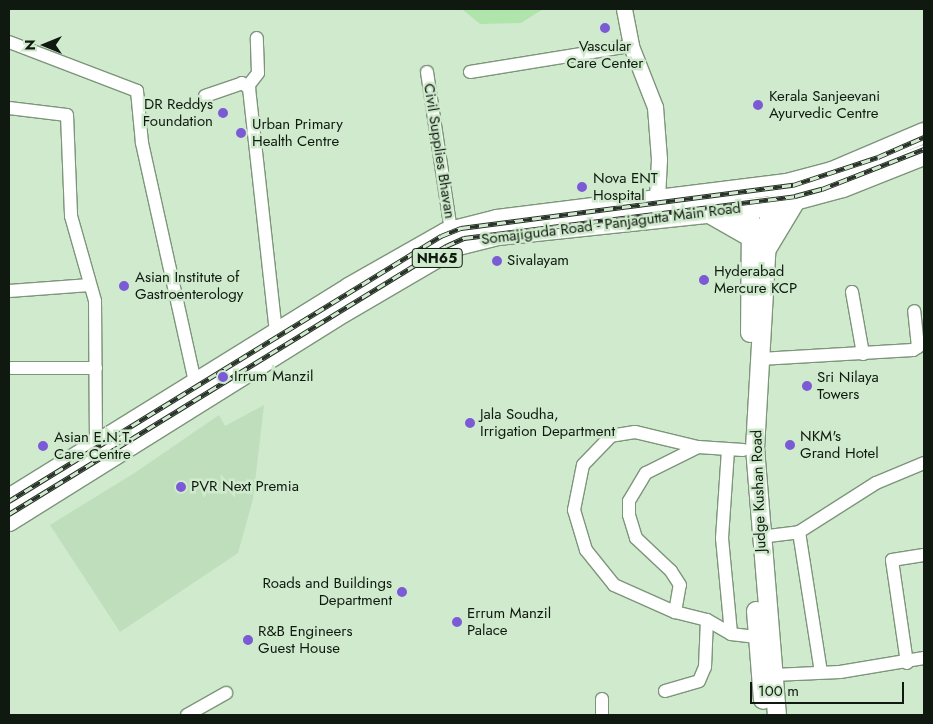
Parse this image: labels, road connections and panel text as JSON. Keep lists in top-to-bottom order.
{
  "streets": {
    "highway": ["Somajiguda Road - Panjagutta Main Road", "NH65"],
    "main road": ["Judge Kushan Road"],
    "street": ["Civil Supplies Bhavan"]
  },
  "crossings": [
    ["Civil Supplies Bhavan", "Somajiguda Road - Panjagutta Main Road"],
    ["Somajiguda Road - Panjagutta Main Road", "Judge Kushan Road"]
  ],
  "places": [
    "Vascular Care Center",
    "Kerala Sanjeevani Ayurvedic Centre",
    "DR Reddys Foundation",
    "Urban Primary Health Centre",
    "Nova ENT Hospital",
    "Sivalayam",
    "Hyderabad Mercure KCP",
    "Asian Institute of Gastroenterology",
    "Irrum Manzil",
    "Sri Nilaya Towers",
    "Jala Soudha, Irrigation Department",
    "NKM's Grand Hotel",
    "Asian E.N.T. Care Centre",
    "PVR Next Premia",
    "Roads and Buildings Department",
    "Errum Manzil Palace",
    "R&B Engineers Guest House"
  ],
  "scale_bar": "100 m",
  "north": "left"
}
